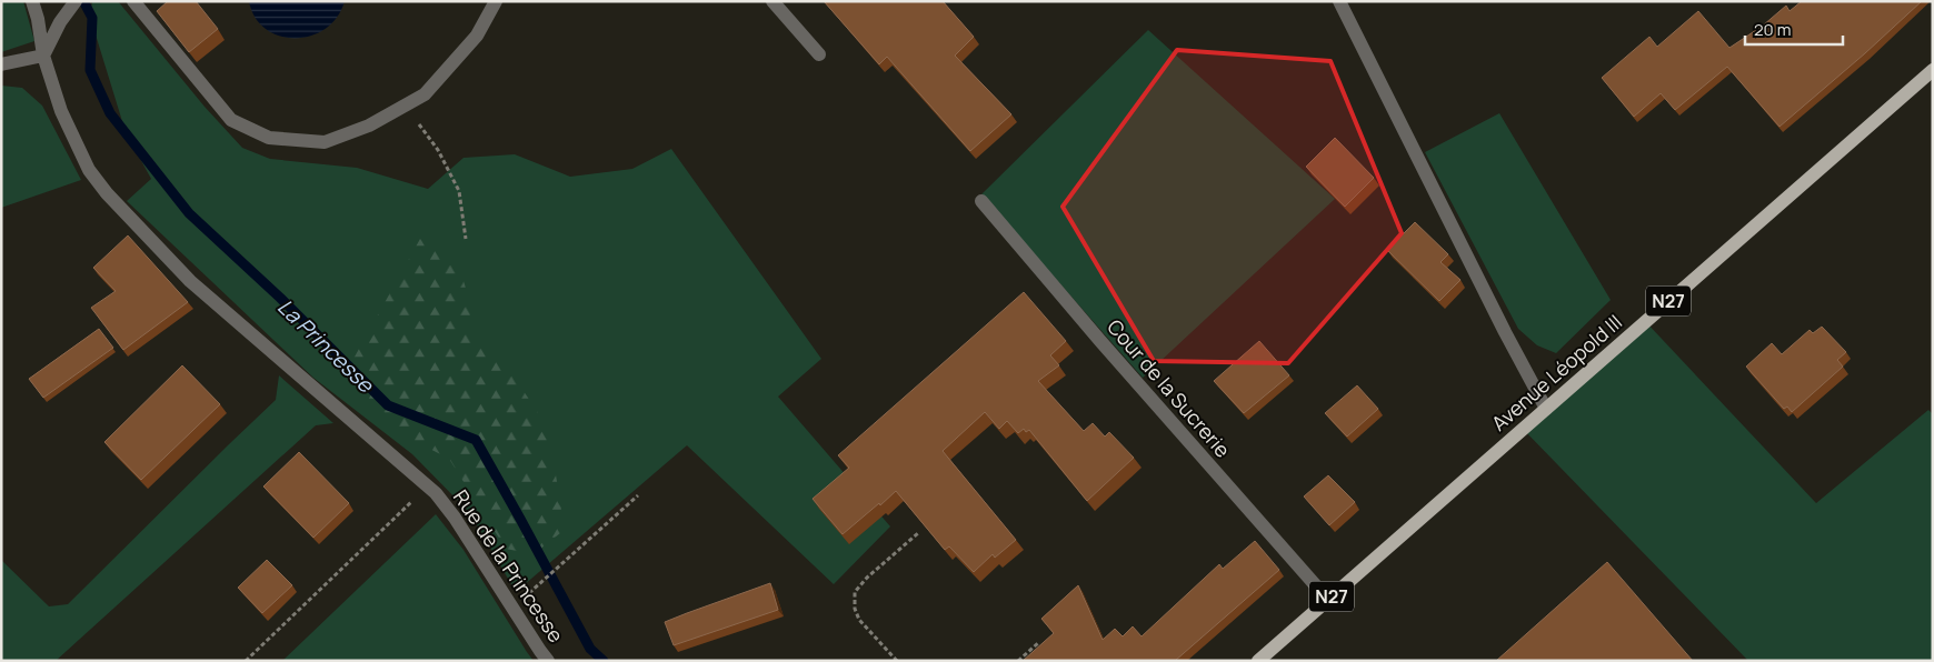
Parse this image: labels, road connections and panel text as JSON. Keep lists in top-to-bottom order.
{
  "streets": {
    "main road": ["N27", "Avenue Léopold III"],
    "street": ["Cour de la Sucrerie", "Rue de la Princesse"]
  },
  "crossings": [
    ["Avenue Léopold III", "Cour de la Sucrerie"]
  ],
  "water": ["La Princesse"],
  "scale_bar": "20 m"
}
